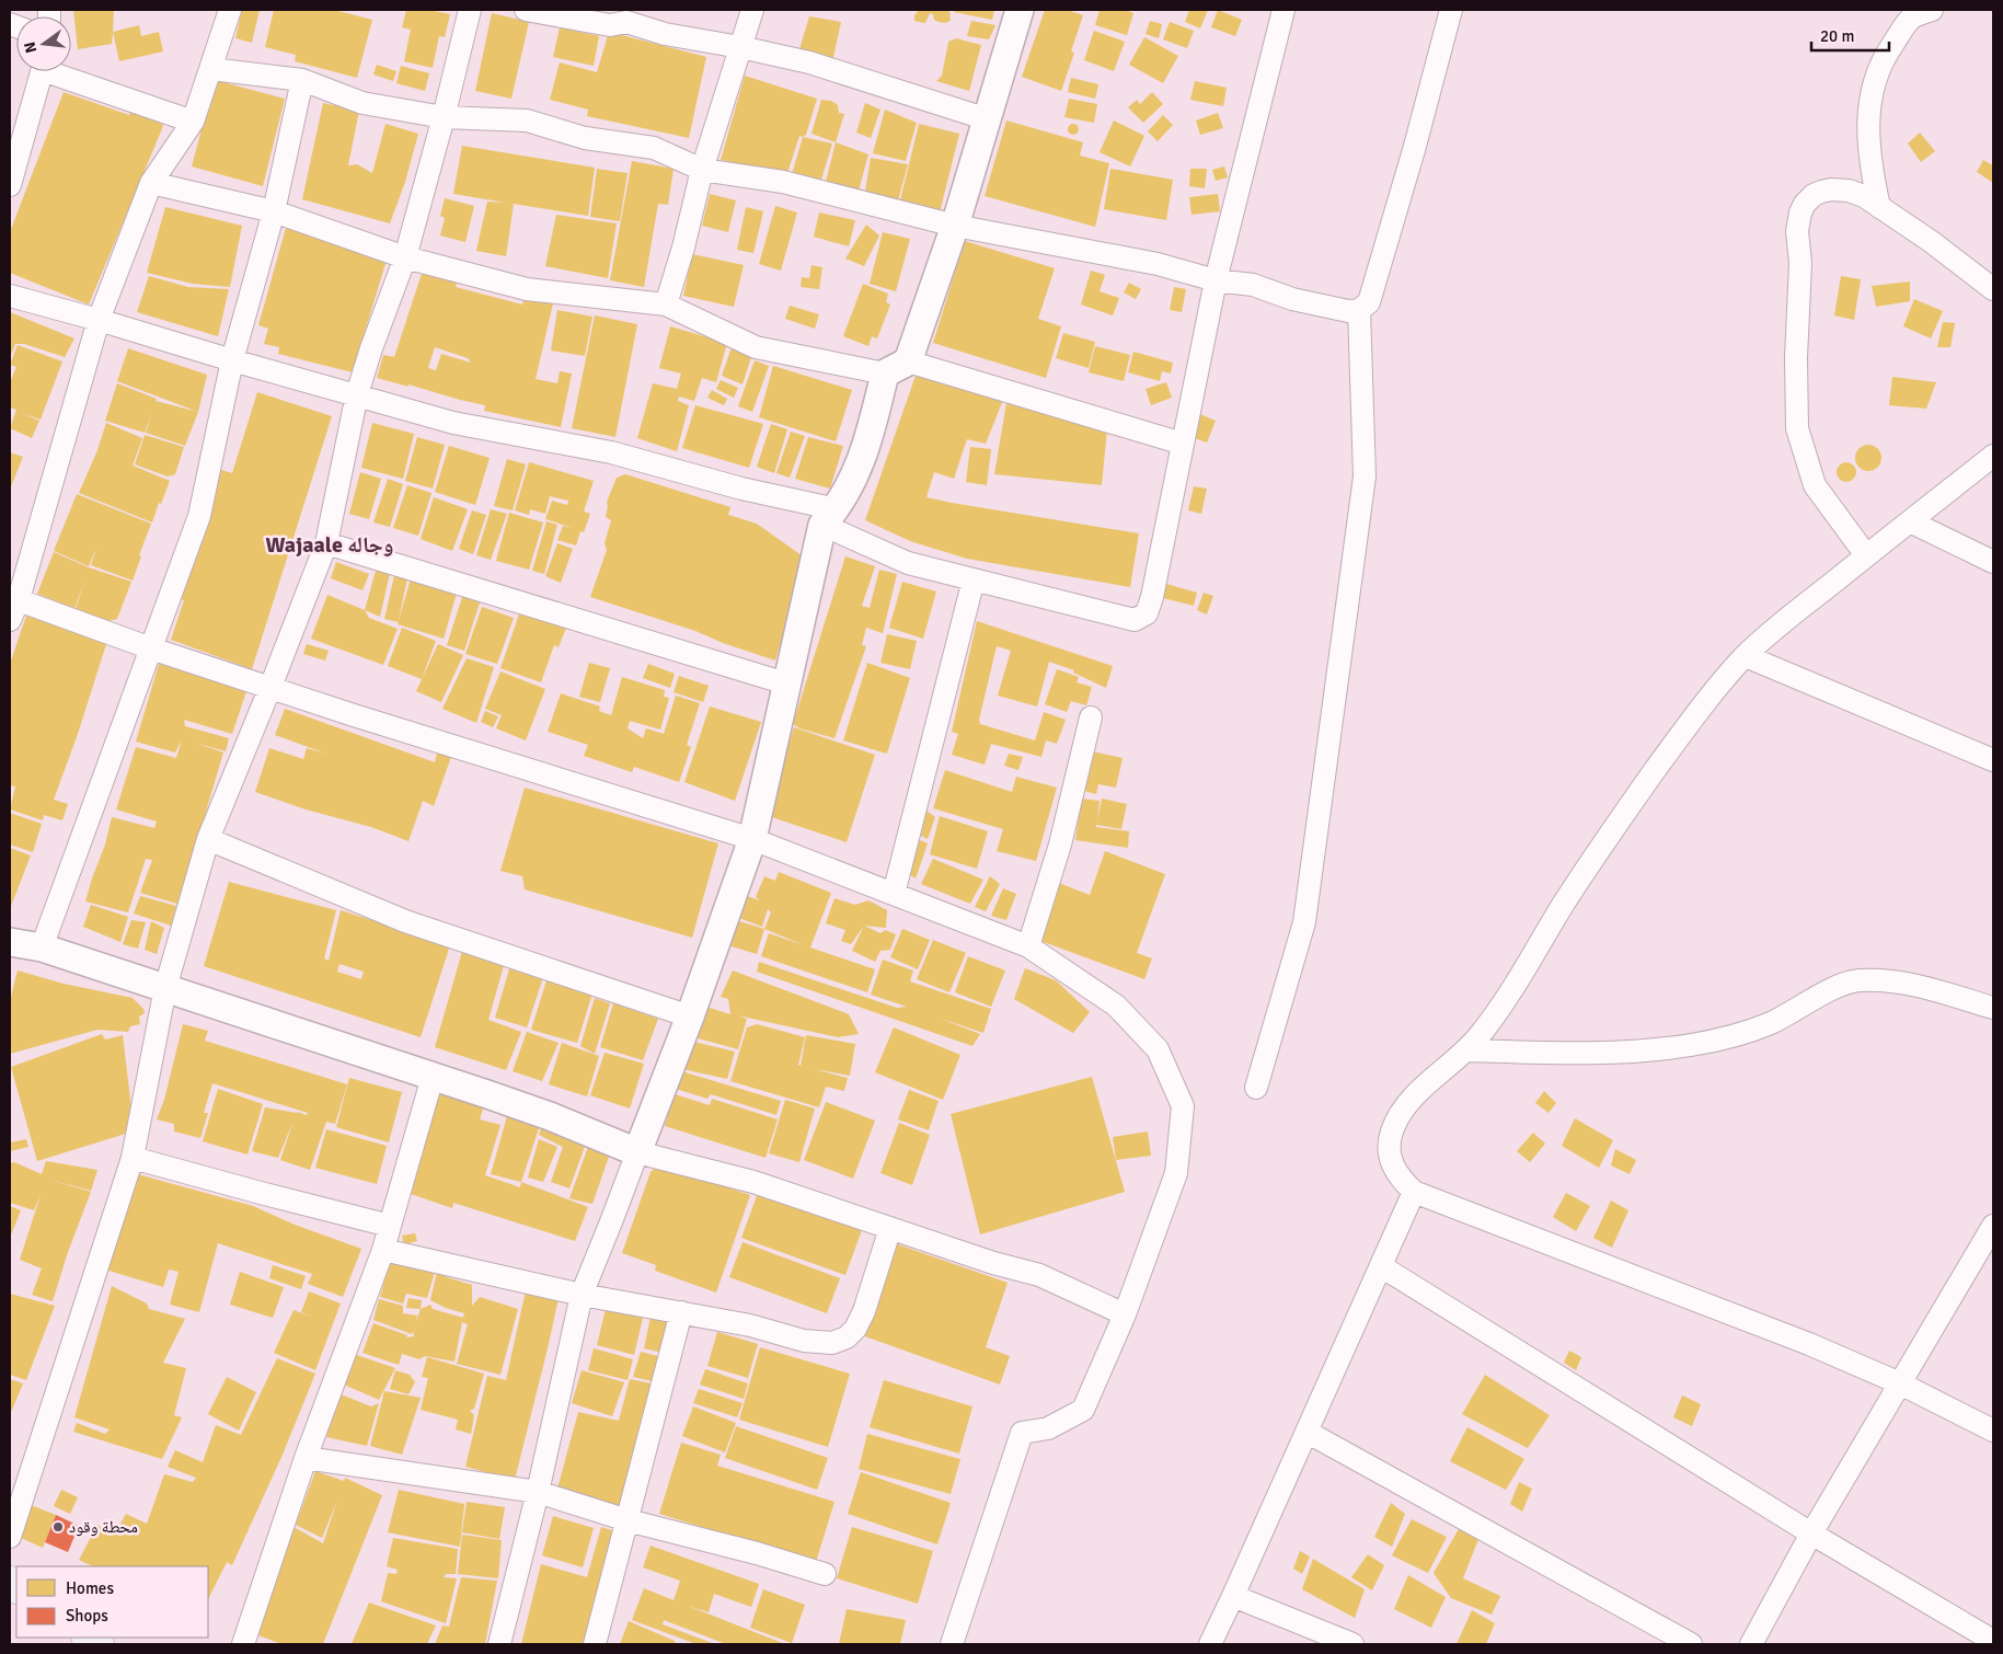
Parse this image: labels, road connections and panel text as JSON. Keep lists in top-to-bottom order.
{
  "districts": ["Wajaale وجاله"],
  "places": ["محطة وقود"],
  "legend": ["Homes", "Shops"],
  "scale_bar": "20 m",
  "north": "left"
}
